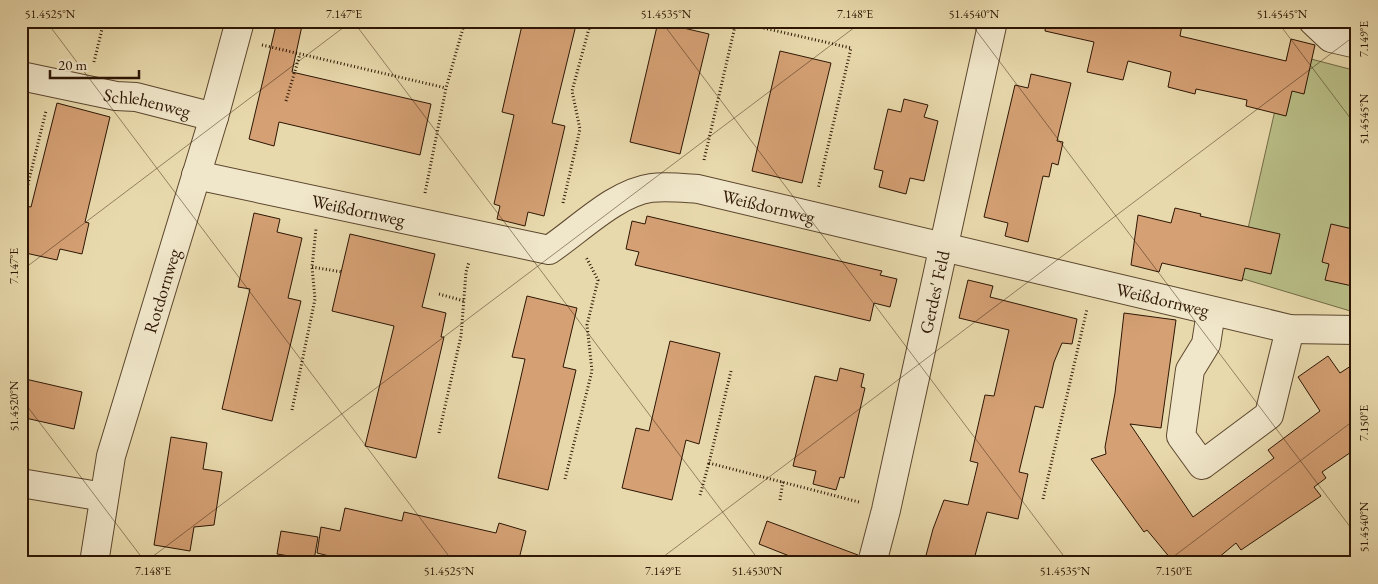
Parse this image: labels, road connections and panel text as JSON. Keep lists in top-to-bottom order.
{
  "streets": {
    "street": [
      "Schlehenweg",
      "Weißdornweg",
      "Rotdornweg",
      "Gerdes' Feld"
    ]
  },
  "crossings": [
    ["Schlehenweg", "Rotdornweg"],
    ["Weißdornweg", "Rotdornweg"],
    ["Weißdornweg", "Gerdes' Feld"]
  ],
  "scale_bar": "20 m",
  "coordinates": [
    "51.4525°N",
    "7.147°E",
    "51.4535°N",
    "7.148°E",
    "51.4540°N",
    "51.4545°N",
    "7.149°E",
    "51.4520°N",
    "7.150°E",
    "51.4530°N"
  ]
}
